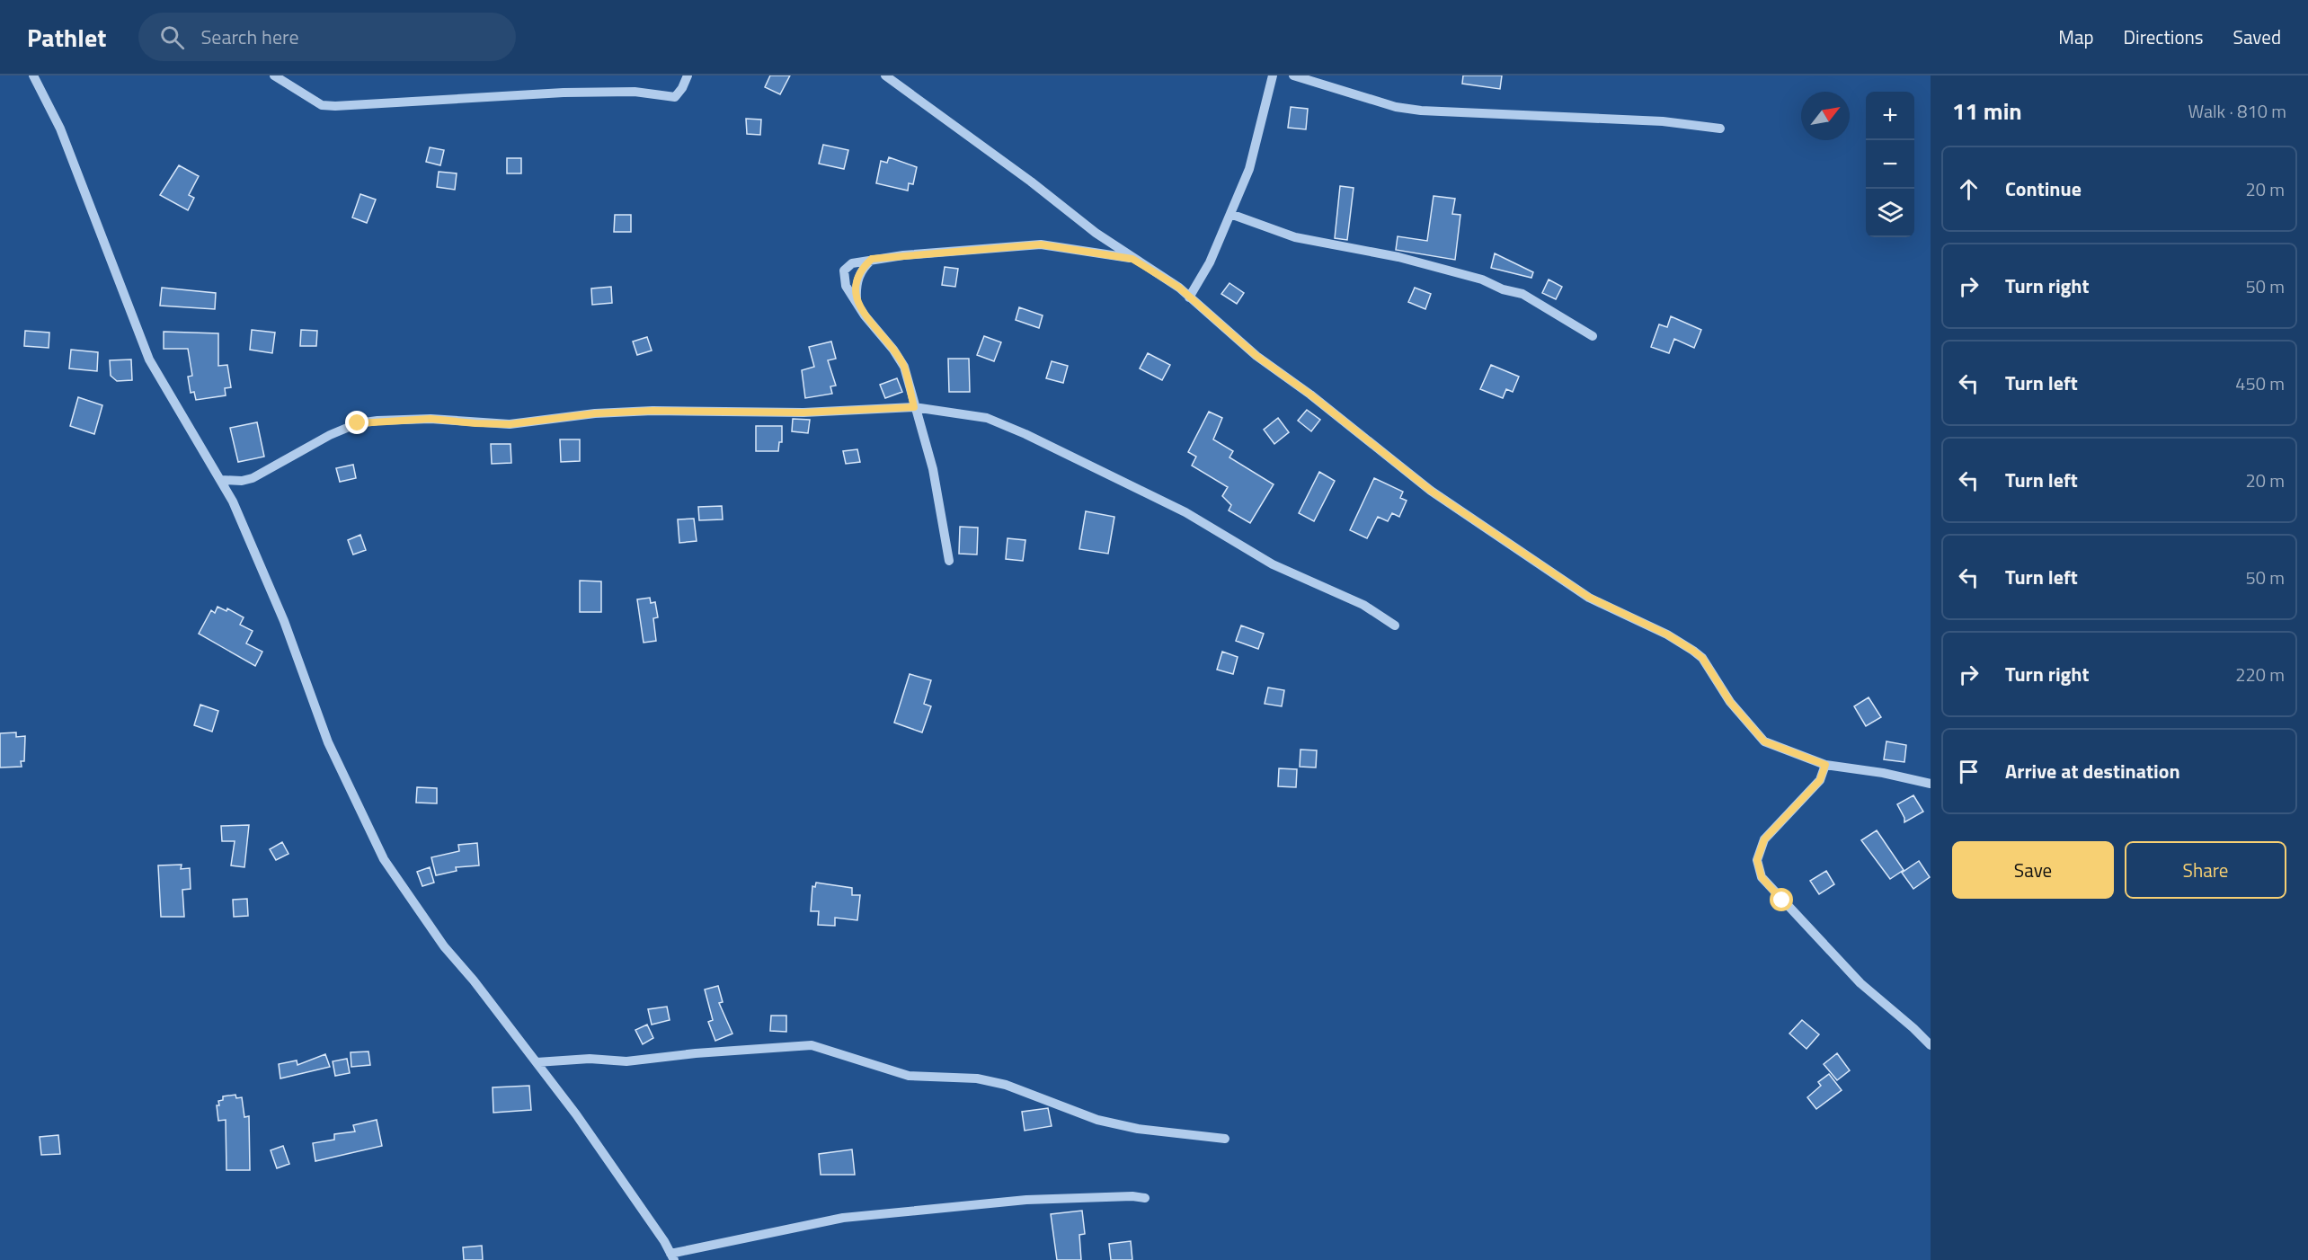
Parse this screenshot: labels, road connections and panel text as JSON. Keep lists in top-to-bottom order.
{
  "north": "top right",
  "page": {
    "header": "Pathlet",
    "search": "Search here",
    "nav": ["Map", "Directions", "Saved"],
    "heading": ["11 min", "Walk · 810 m"],
    "map_buttons": ["+", "−"],
    "list": [
      ["Continue", "20 m"],
      ["Turn right", "50 m"],
      ["Turn left", "450 m"],
      ["Turn left", "20 m"],
      ["Turn left", "50 m"],
      ["Turn right", "220 m"],
      "Arrive at destination"
    ],
    "buttons": ["Save", "Share"]
  }
}
